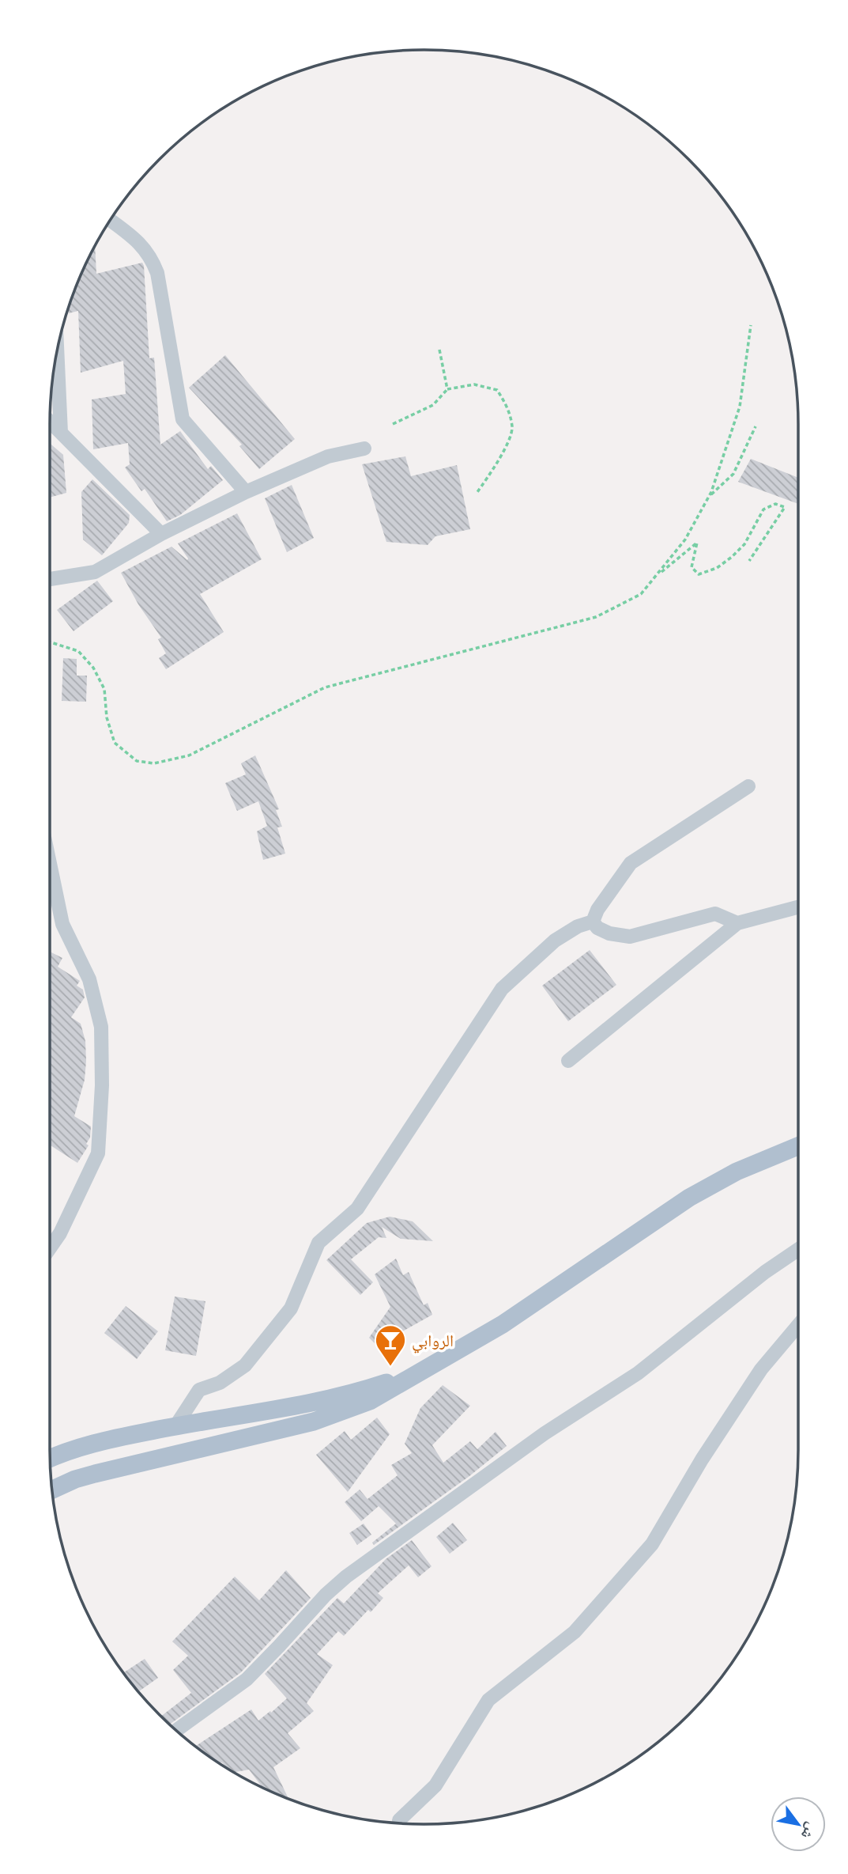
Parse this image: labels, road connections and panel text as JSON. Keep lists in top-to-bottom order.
{
  "places": {
    "bar": ["الروابي"]
  },
  "north": "bottom right"
}
